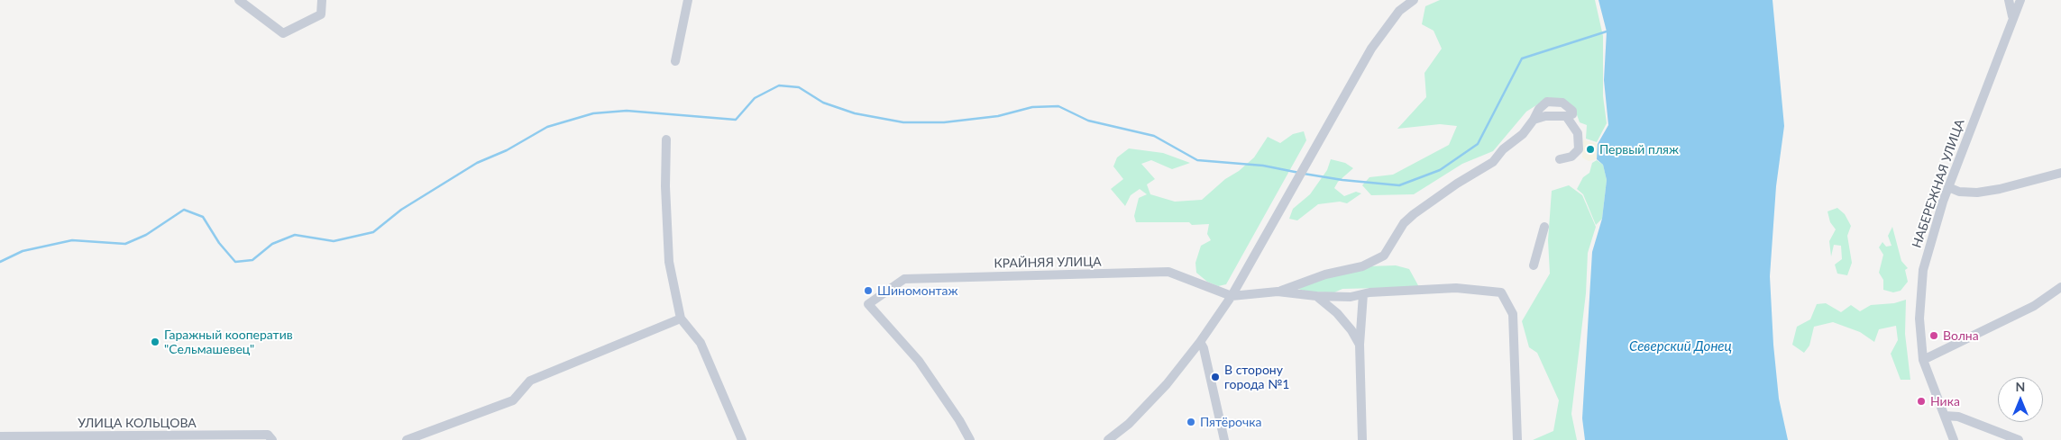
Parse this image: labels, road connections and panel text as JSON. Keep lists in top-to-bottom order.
{
  "streets": {
    "street": ["НАБЕРЕЖНАЯ УЛИЦА", "КРАЙНЯЯ УЛИЦА", "УЛИЦА КОЛЬЦОВА"]
  },
  "water": ["Северский Донец"],
  "places": [
    "Первый пляж",
    "Шиномонтаж",
    "Волна",
    "Гаражный кооператив \"Сельмашевец\"",
    "В сторону города №1",
    "Ника",
    "Пятёрочка"
  ],
  "north": "top"
}
